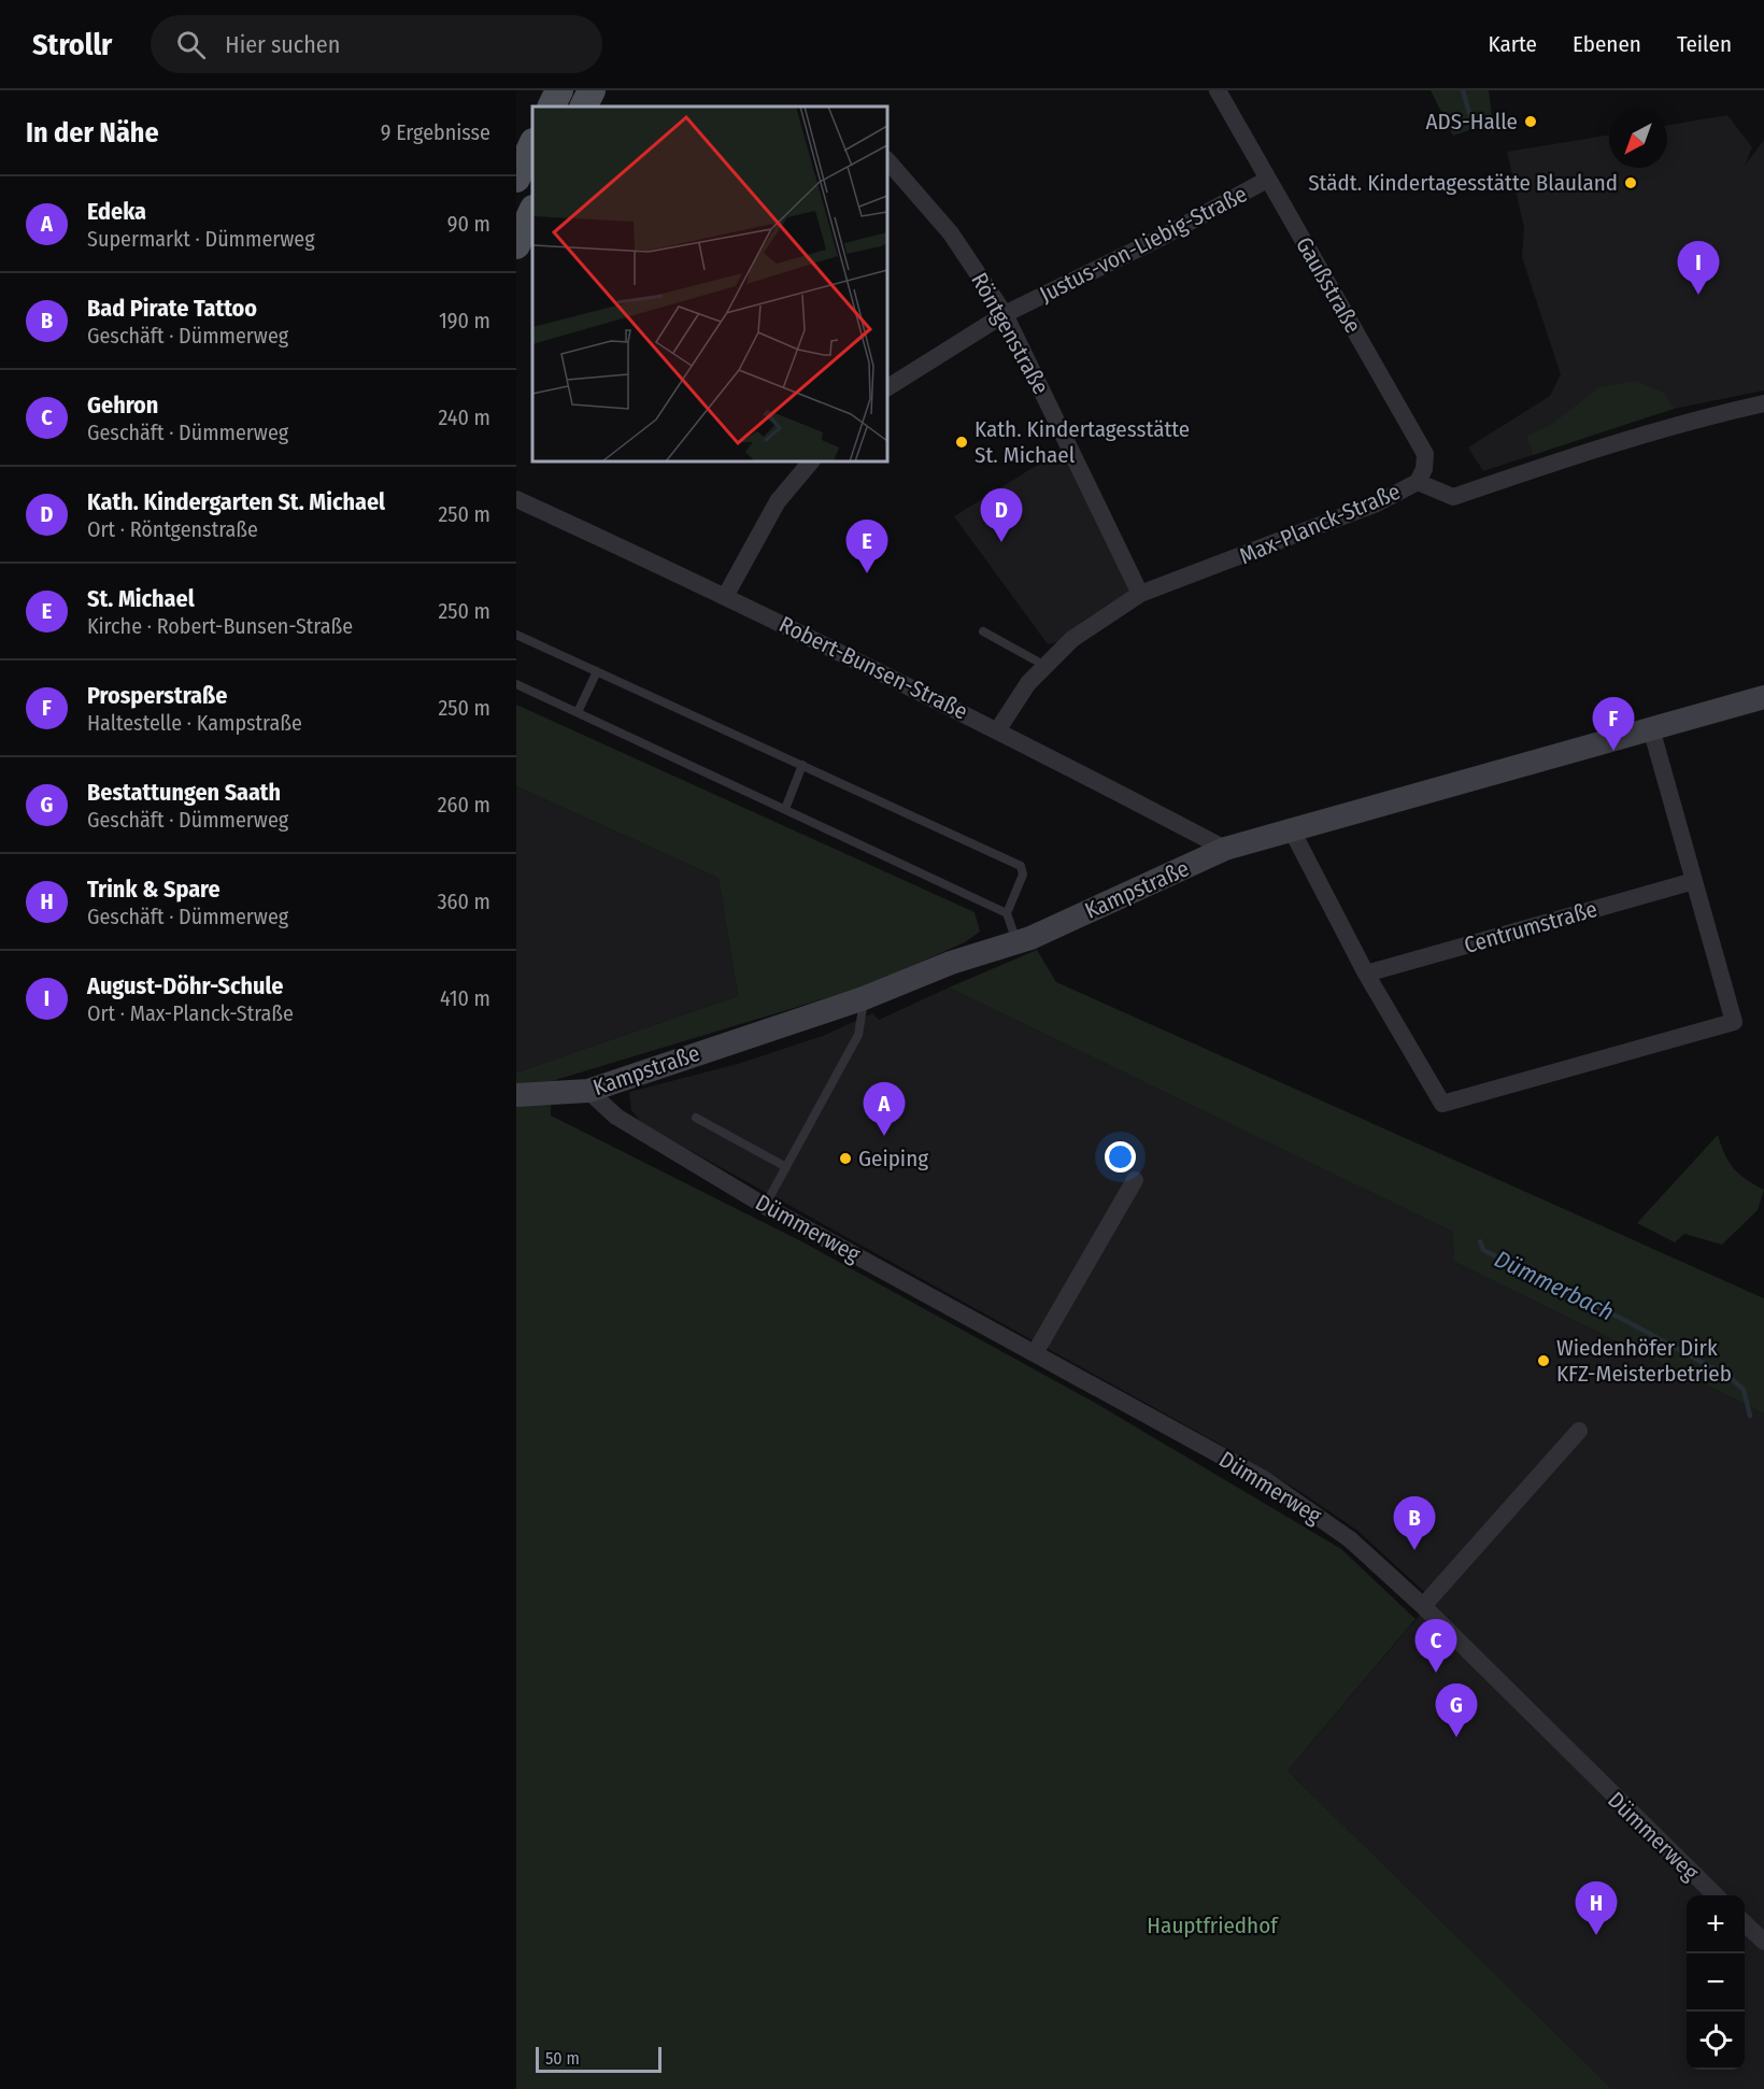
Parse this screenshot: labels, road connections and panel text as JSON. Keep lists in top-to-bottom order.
{
  "streets": {
    "street": [
      "Justus-von-Liebig-Straße",
      "Gaußstraße",
      "Röntgenstraße",
      "Max-Planck-Straße",
      "Robert-Bunsen-Straße",
      "Kampstraße",
      "Centrumstraße",
      "Dümmerweg"
    ]
  },
  "crossings": [
    ["Justus-von-Liebig-Straße", "Gaußstraße"],
    ["Justus-von-Liebig-Straße", "Röntgenstraße"],
    ["Gaußstraße", "Max-Planck-Straße"],
    ["Röntgenstraße", "Max-Planck-Straße"],
    ["Max-Planck-Straße", "Robert-Bunsen-Straße"],
    ["Robert-Bunsen-Straße", "Kampstraße"],
    ["Kampstraße", "Dümmerweg"]
  ],
  "water": ["Dümmerbach"],
  "parks": ["Hauptfriedhof"],
  "places": [
    "ADS-Halle",
    "Städt. Kindertagesstätte Blauland",
    "Kath. Kindertagesstätte St. Michael",
    "Geiping",
    "Wiedenhöfer Dirk KFZ-Meisterbetrieb"
  ],
  "scale_bar": "50 m",
  "north": "bottom left",
  "page": {
    "header": "Strollr",
    "search": "Hier suchen",
    "nav": ["Karte", "Ebenen", "Teilen"],
    "heading": ["In der Nähe", "9 Ergebnisse"],
    "list": [
      {
        "mark": "A",
        "name": "Edeka",
        "note": "Supermarkt · Dümmerweg",
        "value": "90 m"
      },
      {
        "mark": "B",
        "name": "Bad Pirate Tattoo",
        "note": "Geschäft · Dümmerweg",
        "value": "190 m"
      },
      {
        "mark": "C",
        "name": "Gehron",
        "note": "Geschäft · Dümmerweg",
        "value": "240 m"
      },
      {
        "mark": "D",
        "name": "Kath. Kindergarten St. Michael",
        "note": "Ort · Röntgenstraße",
        "value": "250 m"
      },
      {
        "mark": "E",
        "name": "St. Michael",
        "note": "Kirche · Robert-Bunsen-Straße",
        "value": "250 m"
      },
      {
        "mark": "F",
        "name": "Prosperstraße",
        "note": "Haltestelle · Kampstraße",
        "value": "250 m"
      },
      {
        "mark": "G",
        "name": "Bestattungen Saath",
        "note": "Geschäft · Dümmerweg",
        "value": "260 m"
      },
      {
        "mark": "H",
        "name": "Trink & Spare",
        "note": "Geschäft · Dümmerweg",
        "value": "360 m"
      },
      {
        "mark": "I",
        "name": "August-Döhr-Schule",
        "note": "Ort · Max-Planck-Straße",
        "value": "410 m"
      }
    ],
    "pins": [
      "I",
      "D",
      "E",
      "F",
      "A",
      "B",
      "C",
      "G",
      "H"
    ],
    "map_buttons": ["+", "−"],
    "scale": "50 m"
  }
}
